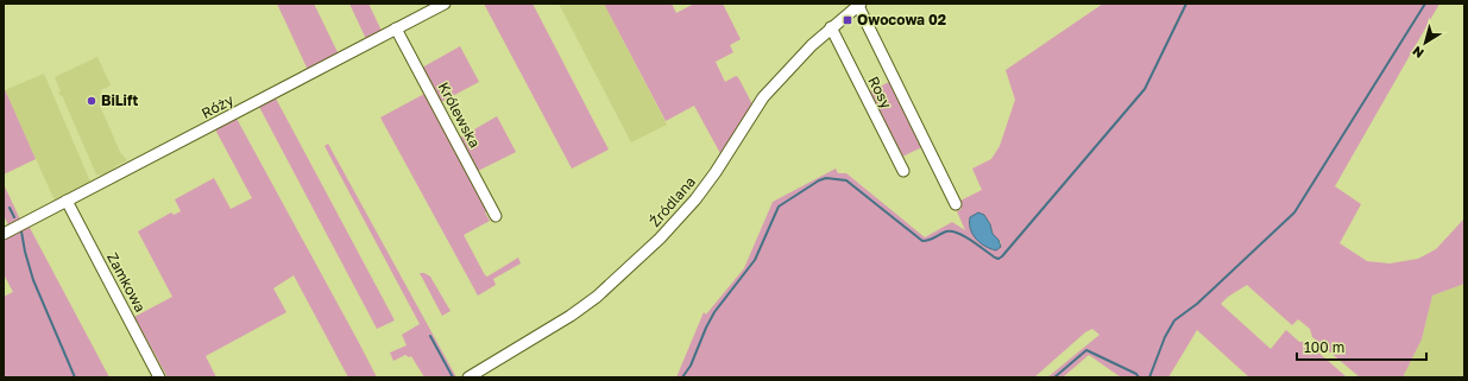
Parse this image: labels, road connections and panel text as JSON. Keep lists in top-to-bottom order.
{
  "streets": {
    "street": [
      "Rosy",
      "Róży",
      "Królewska",
      "Źródlana",
      "Zamkowa"
    ]
  },
  "crossings": [
    ["Rosy", "Źródlana"],
    ["Róży", "Królewska"],
    ["Róży", "Zamkowa"]
  ],
  "places": {
    "transit": ["Owocowa 02"],
    "other": ["BiLift"]
  },
  "scale_bar": "100 m",
  "north": "bottom left"
}
